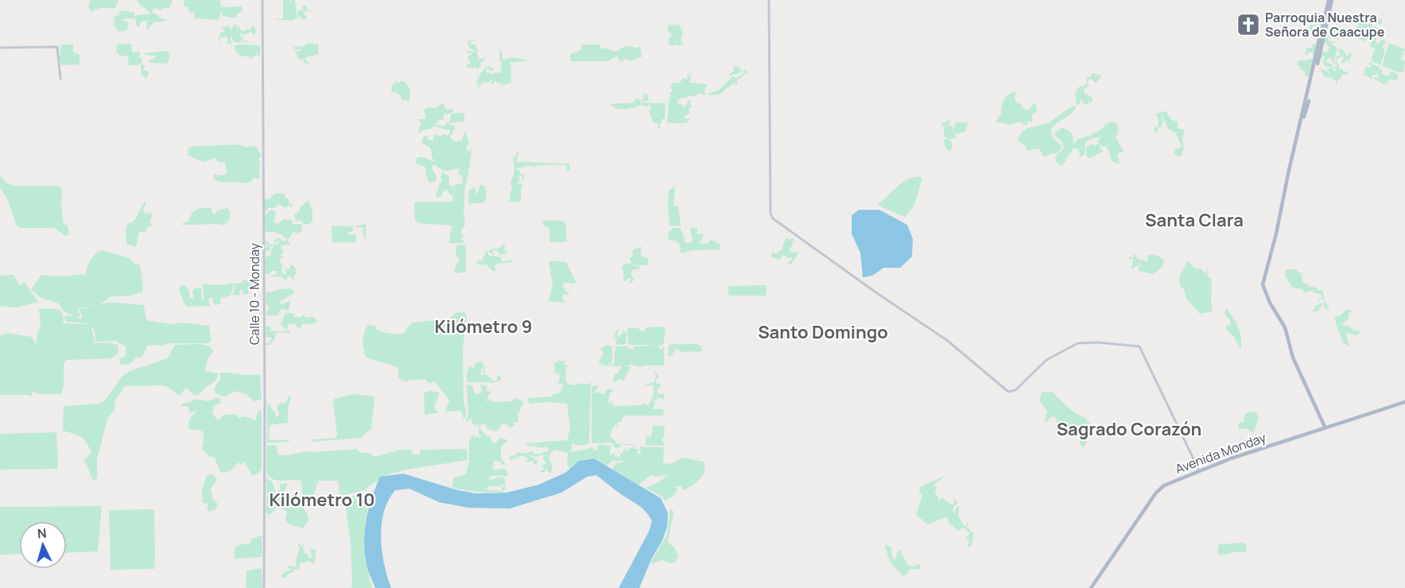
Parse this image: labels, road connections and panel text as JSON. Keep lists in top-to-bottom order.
{
  "streets": {
    "main road": ["Avenida Monday"],
    "street": ["Calle 10 - Monday"]
  },
  "districts": [
    "Santa Clara",
    "Kilómetro 9",
    "Santo Domingo",
    "Sagrado Corazón",
    "Kilómetro 10"
  ],
  "places": {
    "church": ["Parroquia Nuestra Señora de Caacupe"]
  },
  "north": "top"
}
